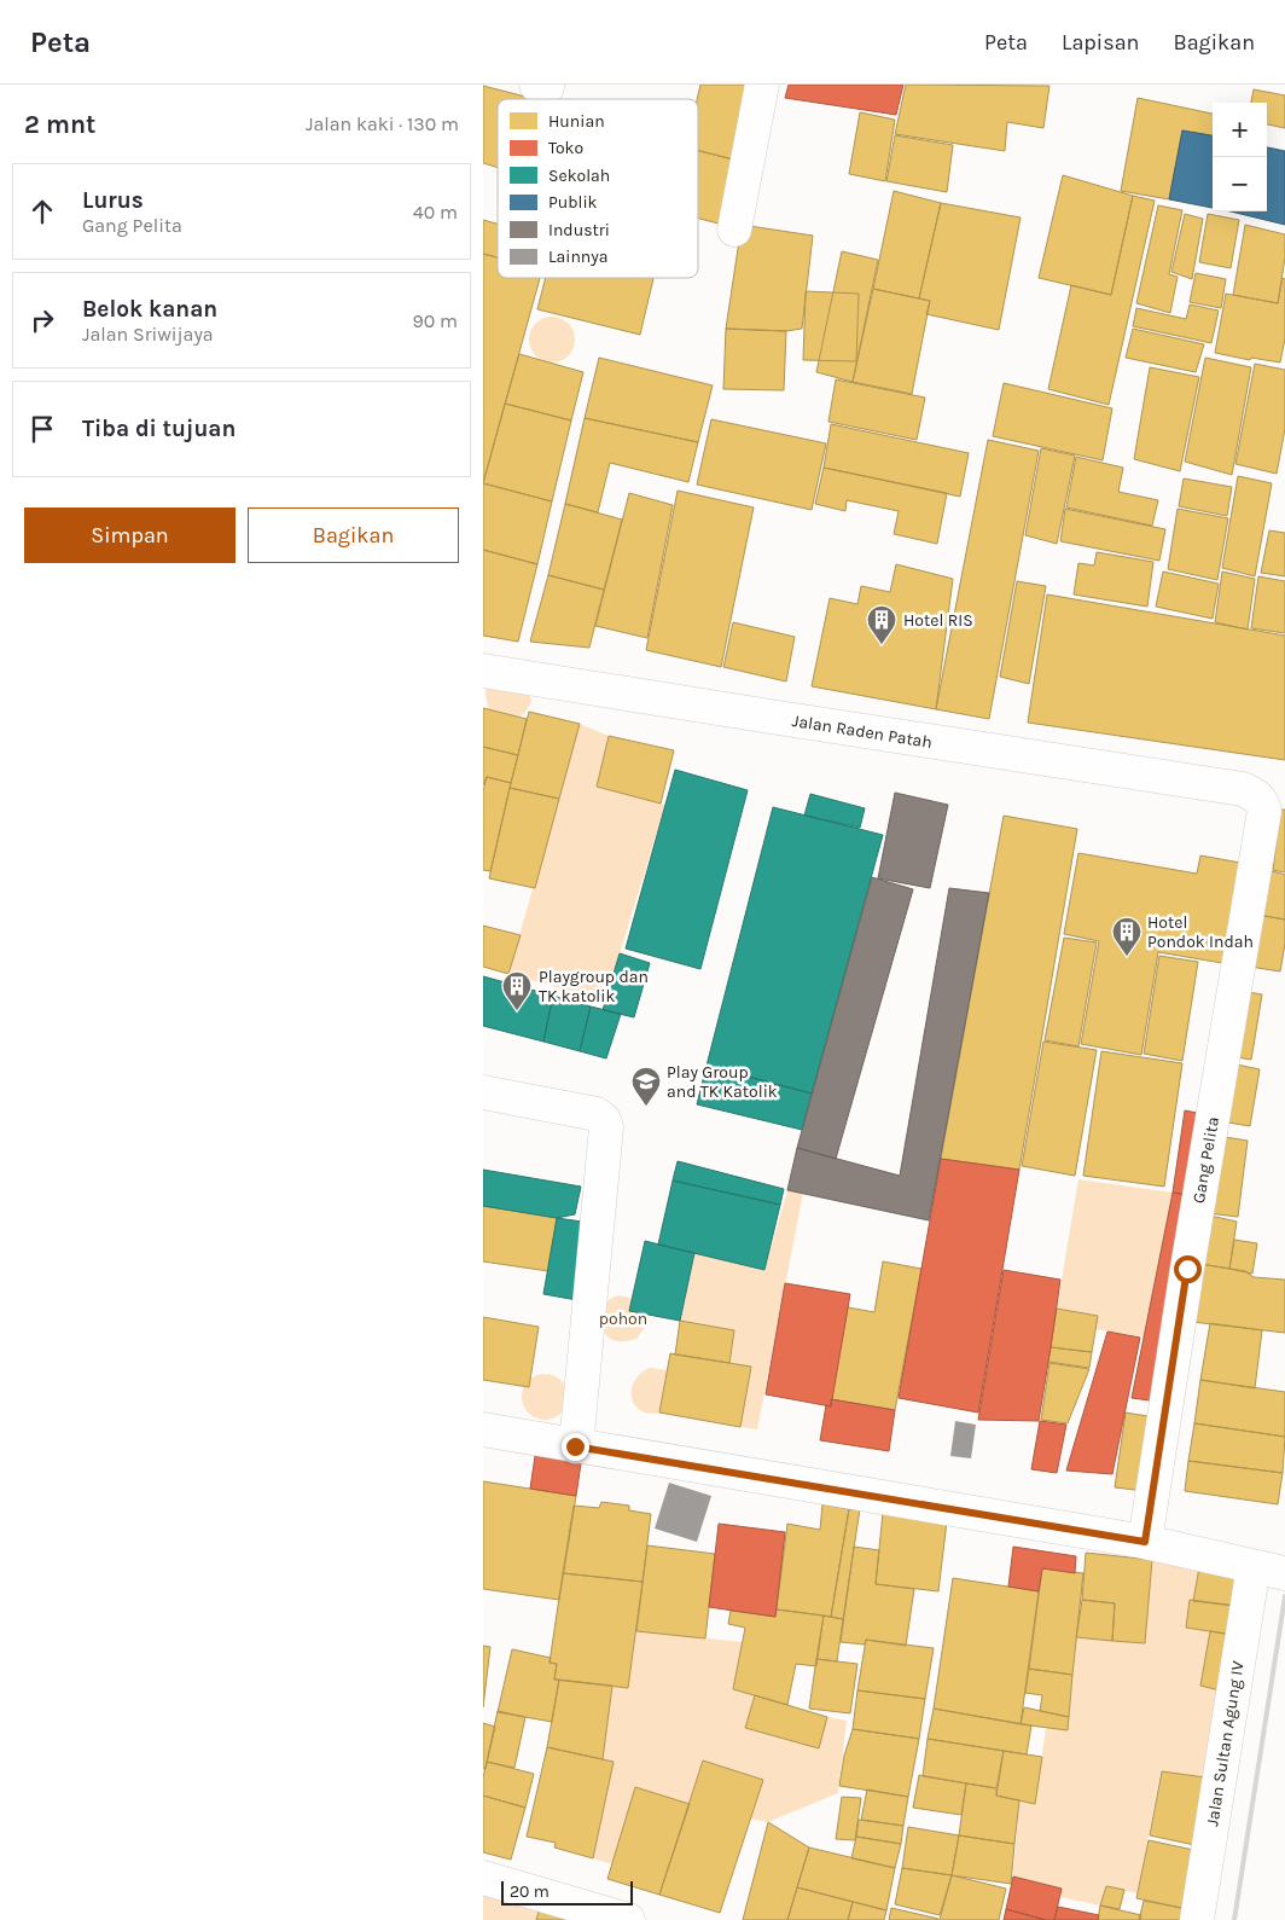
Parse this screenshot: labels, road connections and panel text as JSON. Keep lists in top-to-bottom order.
{
  "streets": {
    "street": ["Jalan Raden Patah", "Gang Pelita", "Jalan Sultan Agung IV"]
  },
  "crossings": [
    ["Jalan Raden Patah", "Gang Pelita"]
  ],
  "parks": ["pohon"],
  "places": {
    "building": ["Hotel RIS", "Hotel Pondok Indah", "Playgroup dan TK katolik"],
    "school or university": ["Play Group and TK Katolik"]
  },
  "legend": [
    "Hunian",
    "Toko",
    "Sekolah",
    "Publik",
    "Industri",
    "Lainnya"
  ],
  "scale_bar": "20 m",
  "page": {
    "header": "Peta",
    "nav": ["Peta", "Lapisan", "Bagikan"],
    "heading": ["2 mnt", "Jalan kaki · 130 m"],
    "map_buttons": ["+", "−"],
    "list": [
      ["Lurus", "Gang Pelita", "40 m"],
      ["Belok kanan", "Jalan Sriwijaya", "90 m"],
      "Tiba di tujuan"
    ],
    "buttons": ["Simpan", "Bagikan"],
    "scale": "20 m"
  }
}
